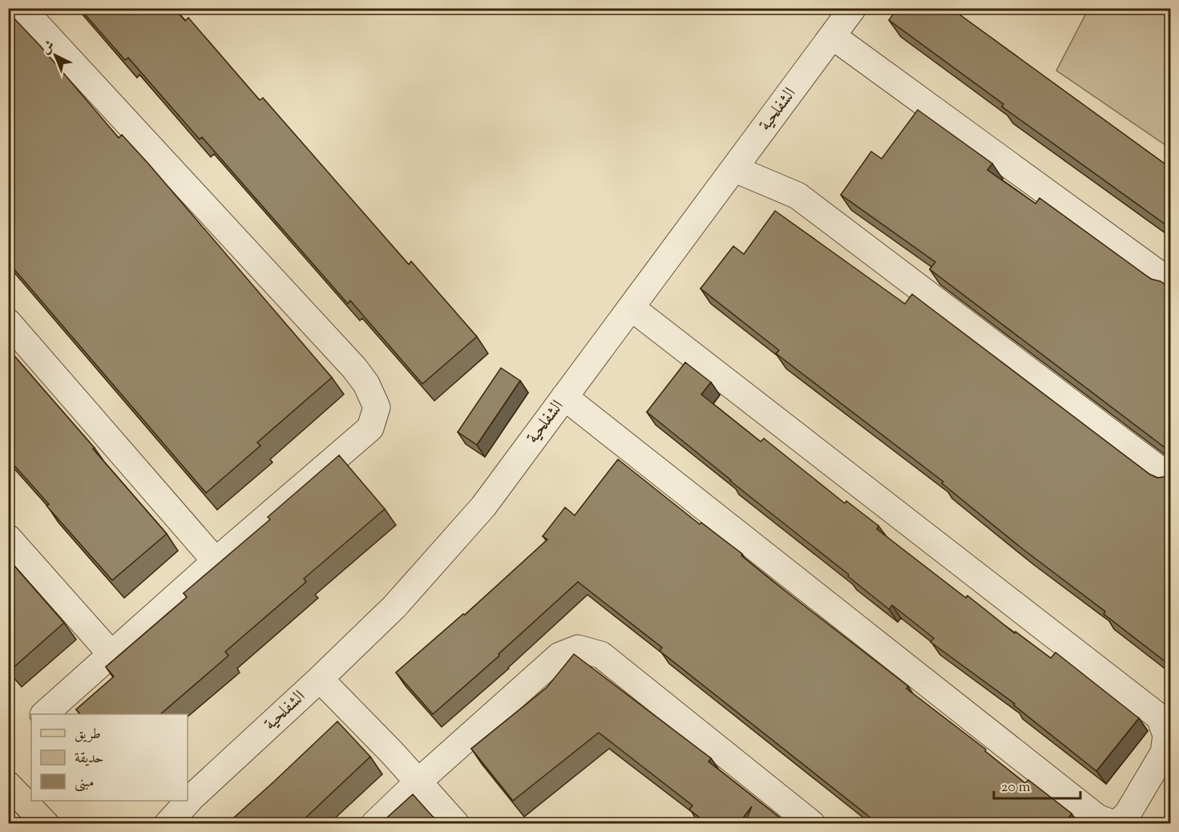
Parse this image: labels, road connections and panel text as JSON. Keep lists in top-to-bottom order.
{
  "streets": {
    "street": ["الشفلحية"]
  },
  "legend": ["طريق", "حديقة", "مبنى"],
  "scale_bar": "20 m",
  "north": "top left"
}
